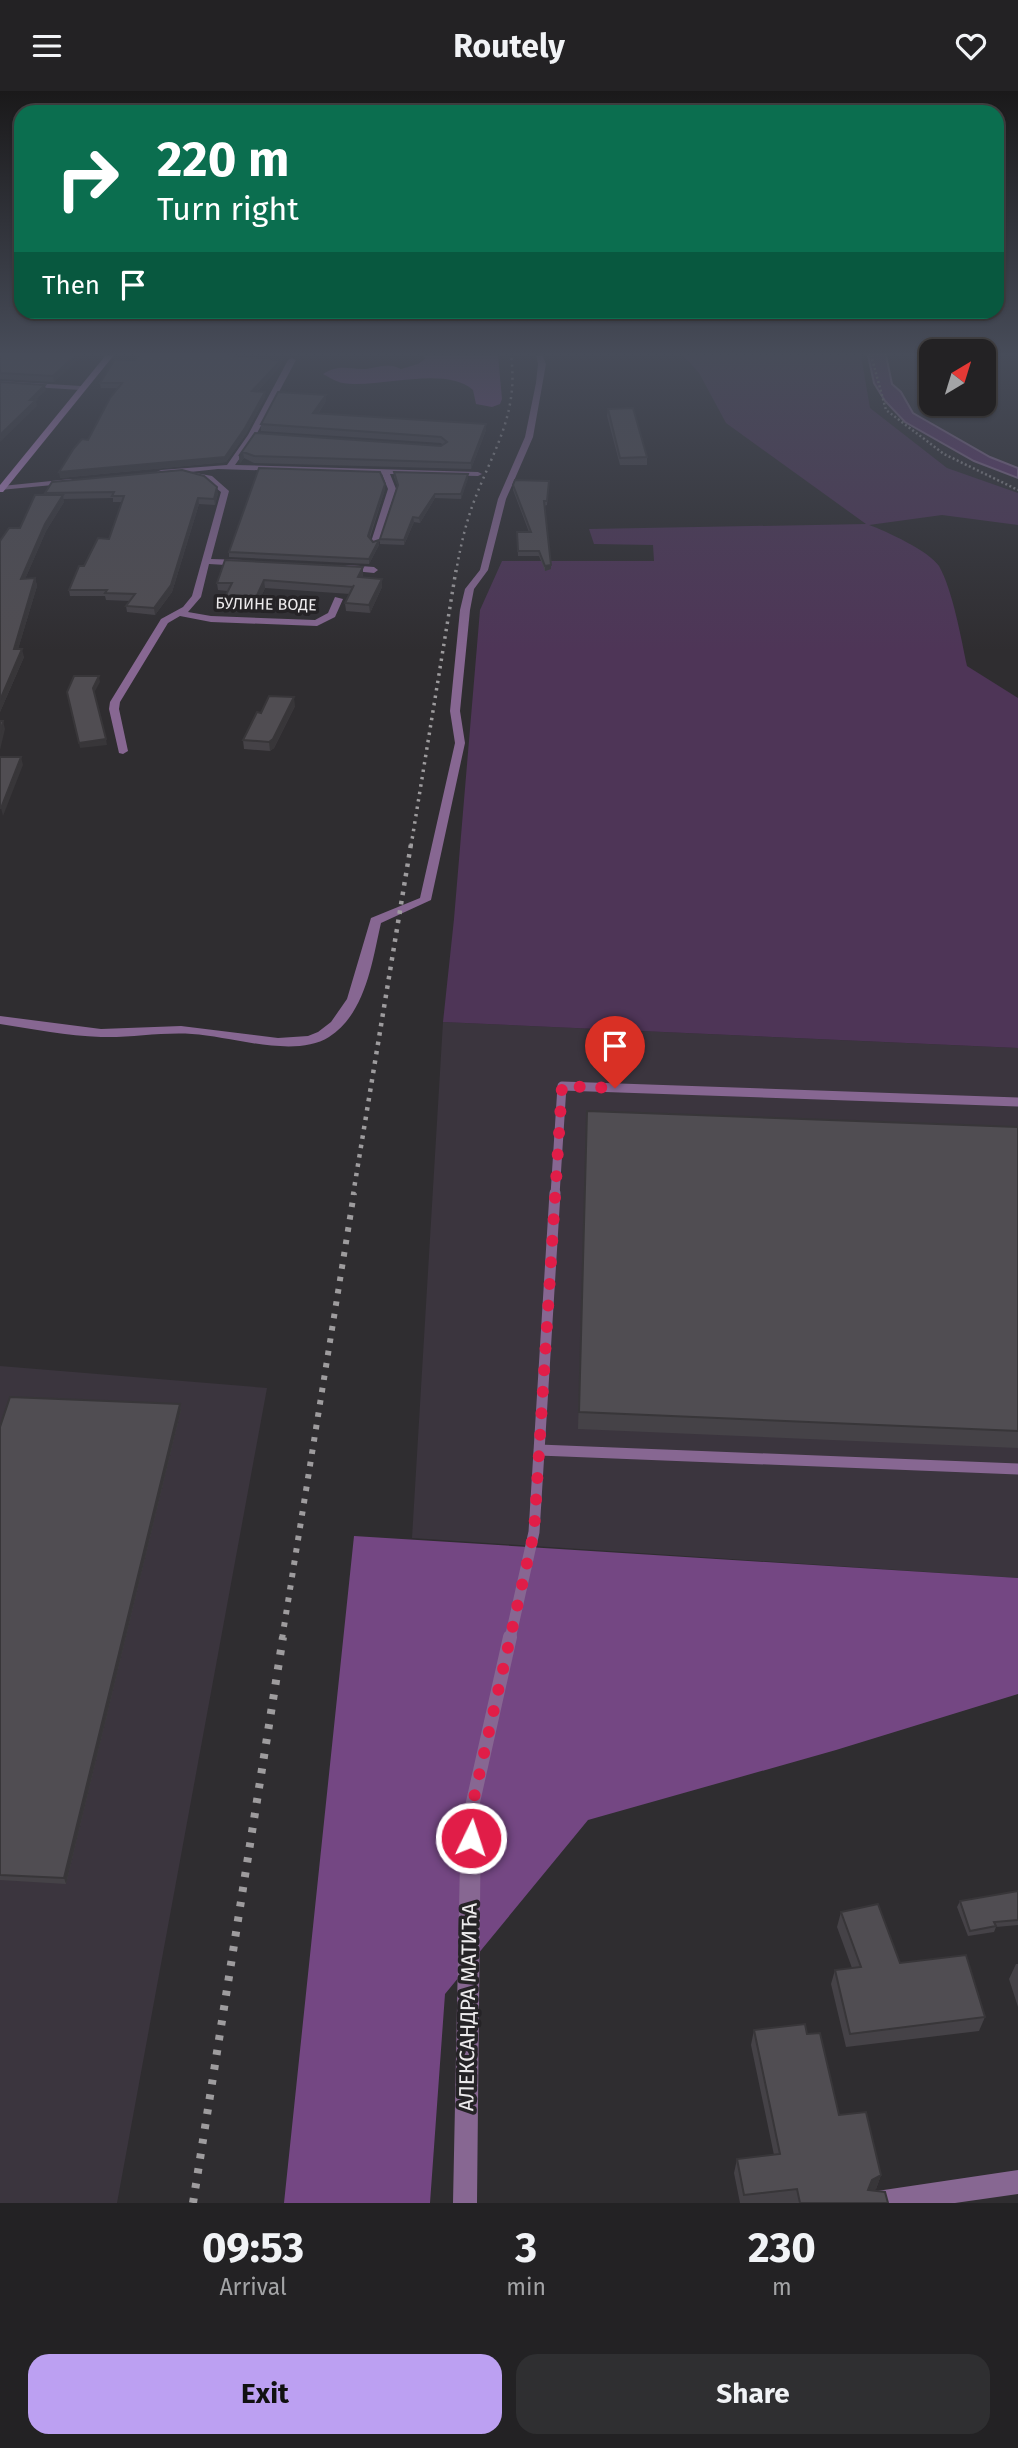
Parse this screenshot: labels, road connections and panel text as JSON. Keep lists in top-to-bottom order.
{
  "streets": {
    "street": ["БУЛИНЕ ВОДЕ", "АЛЕКСАНДРА МАТИЋА"]
  },
  "north": "top right",
  "page": {
    "header": "Routely",
    "turn": ["220 m", "Turn right"],
    "then": "Then",
    "eta": [
      "09:53",
      "Arrival",
      "3",
      "min",
      "230",
      "m"
    ],
    "buttons": ["Exit", "Share"]
  }
}
